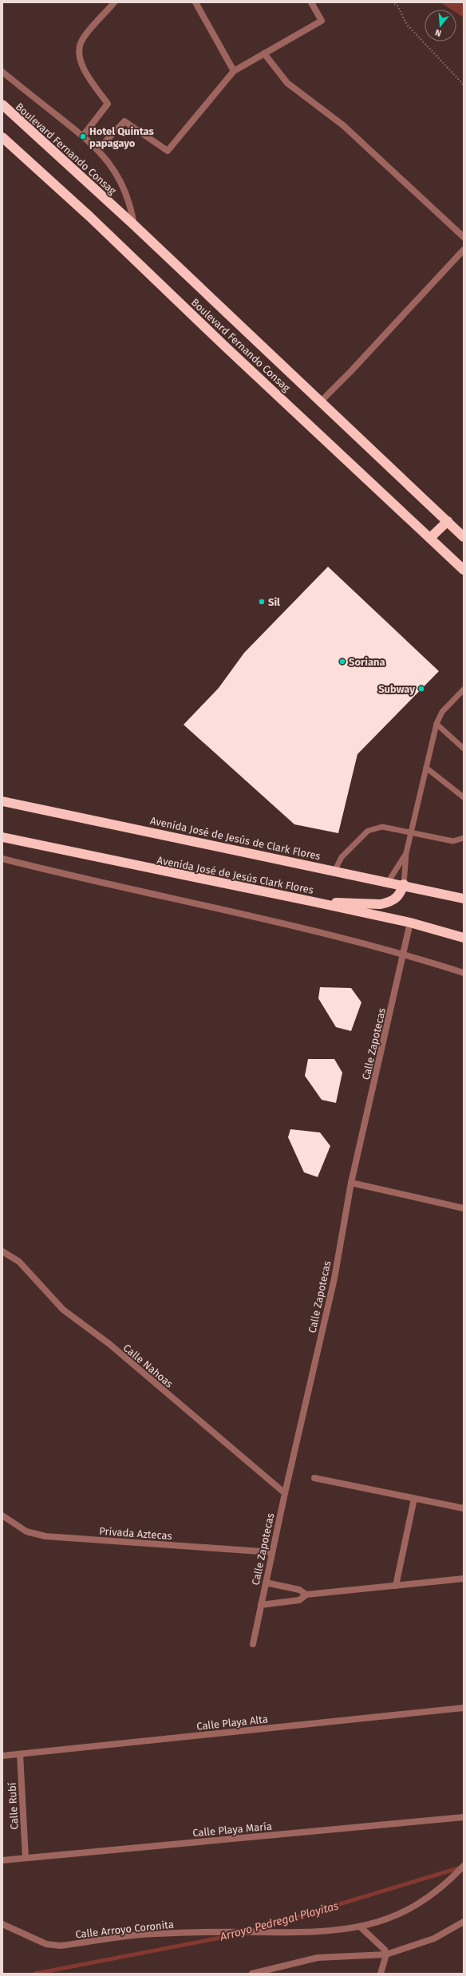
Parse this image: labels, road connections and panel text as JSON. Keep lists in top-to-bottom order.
{
  "streets": {
    "highway": ["Boulevard Fernando Consag", "Avenida José de Jesús de Clark Flores", "Avenida José de Jesús Clark Flores"],
    "street": [
      "Calle Zapotecas",
      "Calle Nahoas",
      "Privada Aztecas",
      "Calle Playa Alta",
      "Calle Rubí",
      "Calle Playa María",
      "Calle Arroyo Coronita"
    ]
  },
  "crossings": [
    ["Avenida José de Jesús Clark Flores", "Calle Zapotecas"],
    ["Calle Zapotecas", "Calle Nahoas"],
    ["Calle Zapotecas", "Privada Aztecas"],
    ["Calle Playa Alta", "Calle Rubí"],
    ["Calle Rubí", "Calle Playa María"]
  ],
  "water": ["Arroyo Pedregal Playitas"],
  "places": [
    "Hotel Quintas papagayo",
    "Sil",
    "Soriana",
    "Subway"
  ],
  "north": "bottom"
}
